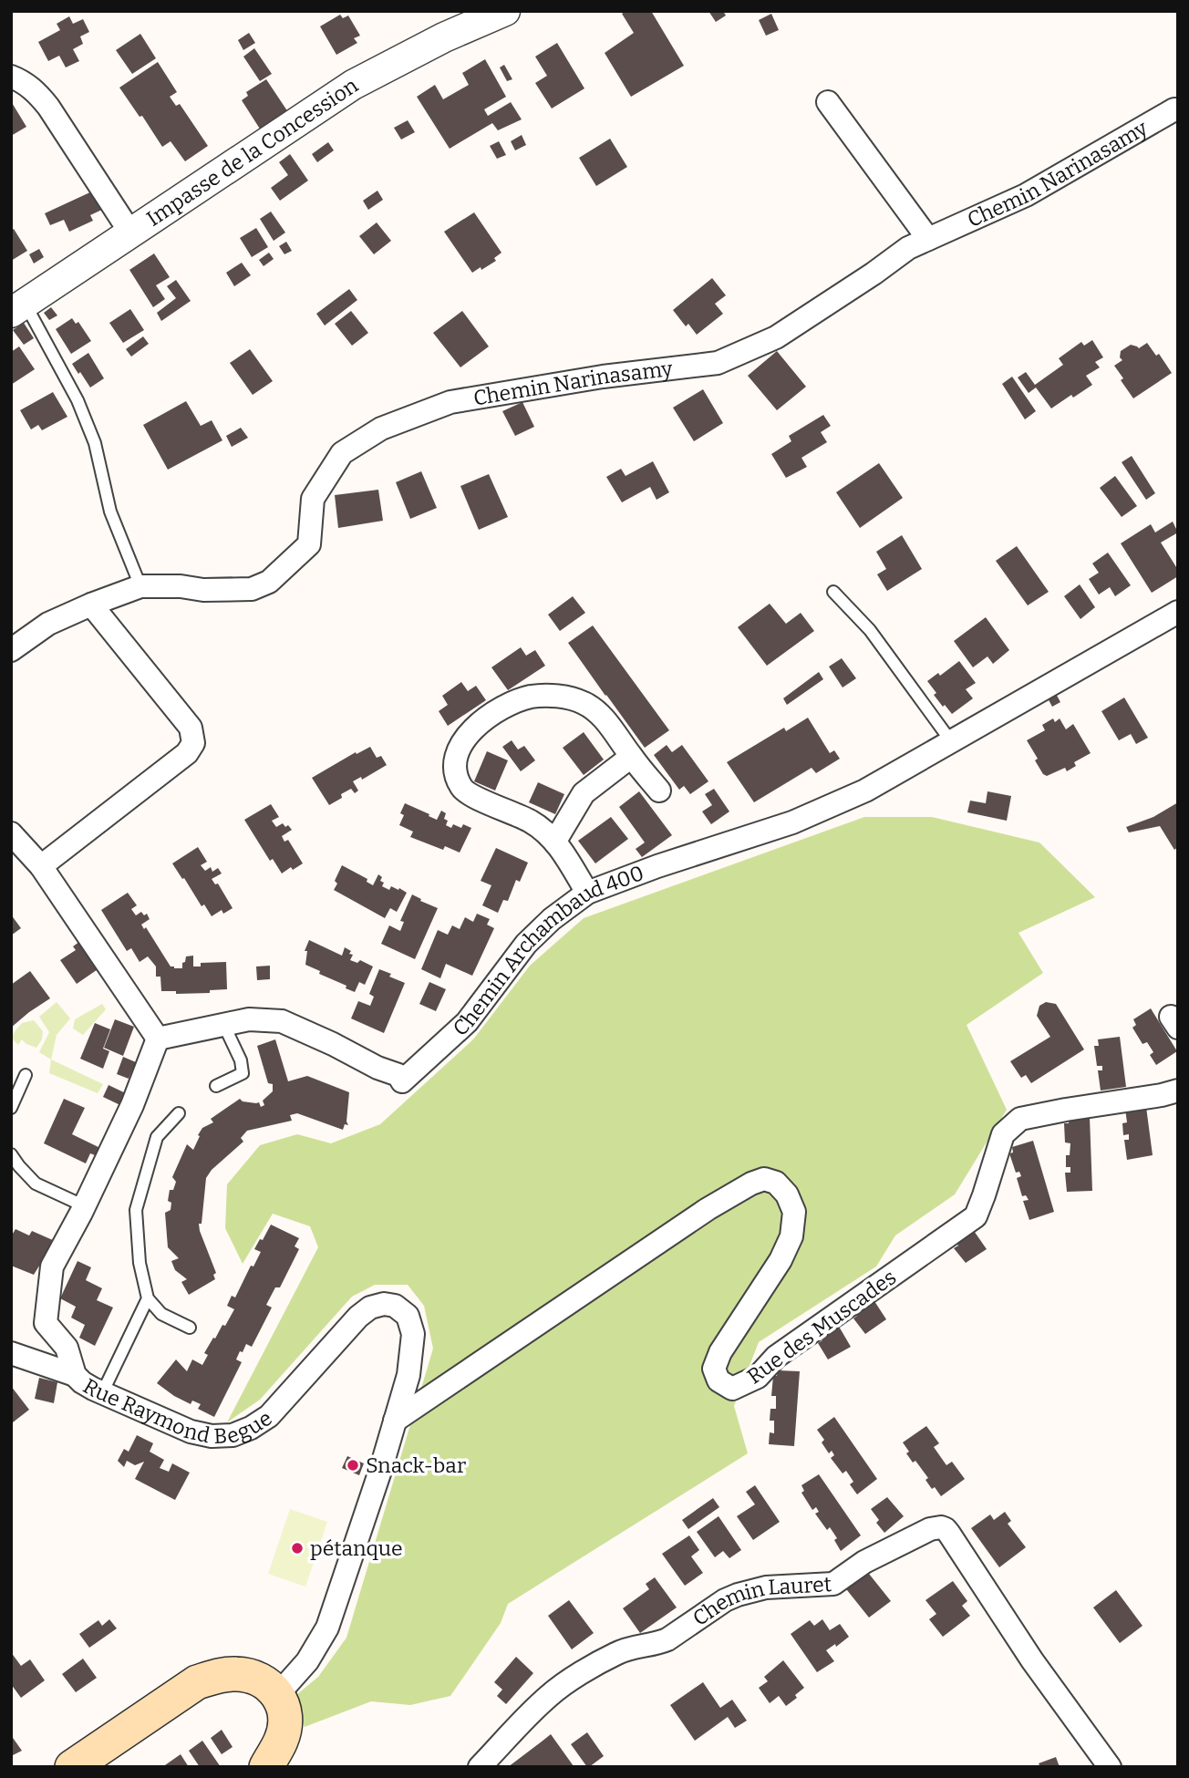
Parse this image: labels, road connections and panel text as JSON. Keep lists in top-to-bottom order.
{
  "streets": {
    "street": [
      "Impasse de la Concession",
      "Chemin Narinasamy",
      "Chemin Archambaud 400",
      "Rue des Muscades",
      "Rue Raymond Begue",
      "Chemin Lauret"
    ]
  },
  "crossings": [
    ["Chemin Archambaud 400", "Rue Raymond Begue"],
    ["Rue des Muscades", "Rue Raymond Begue"]
  ],
  "places": ["Snack-bar", "pétanque"]
}
